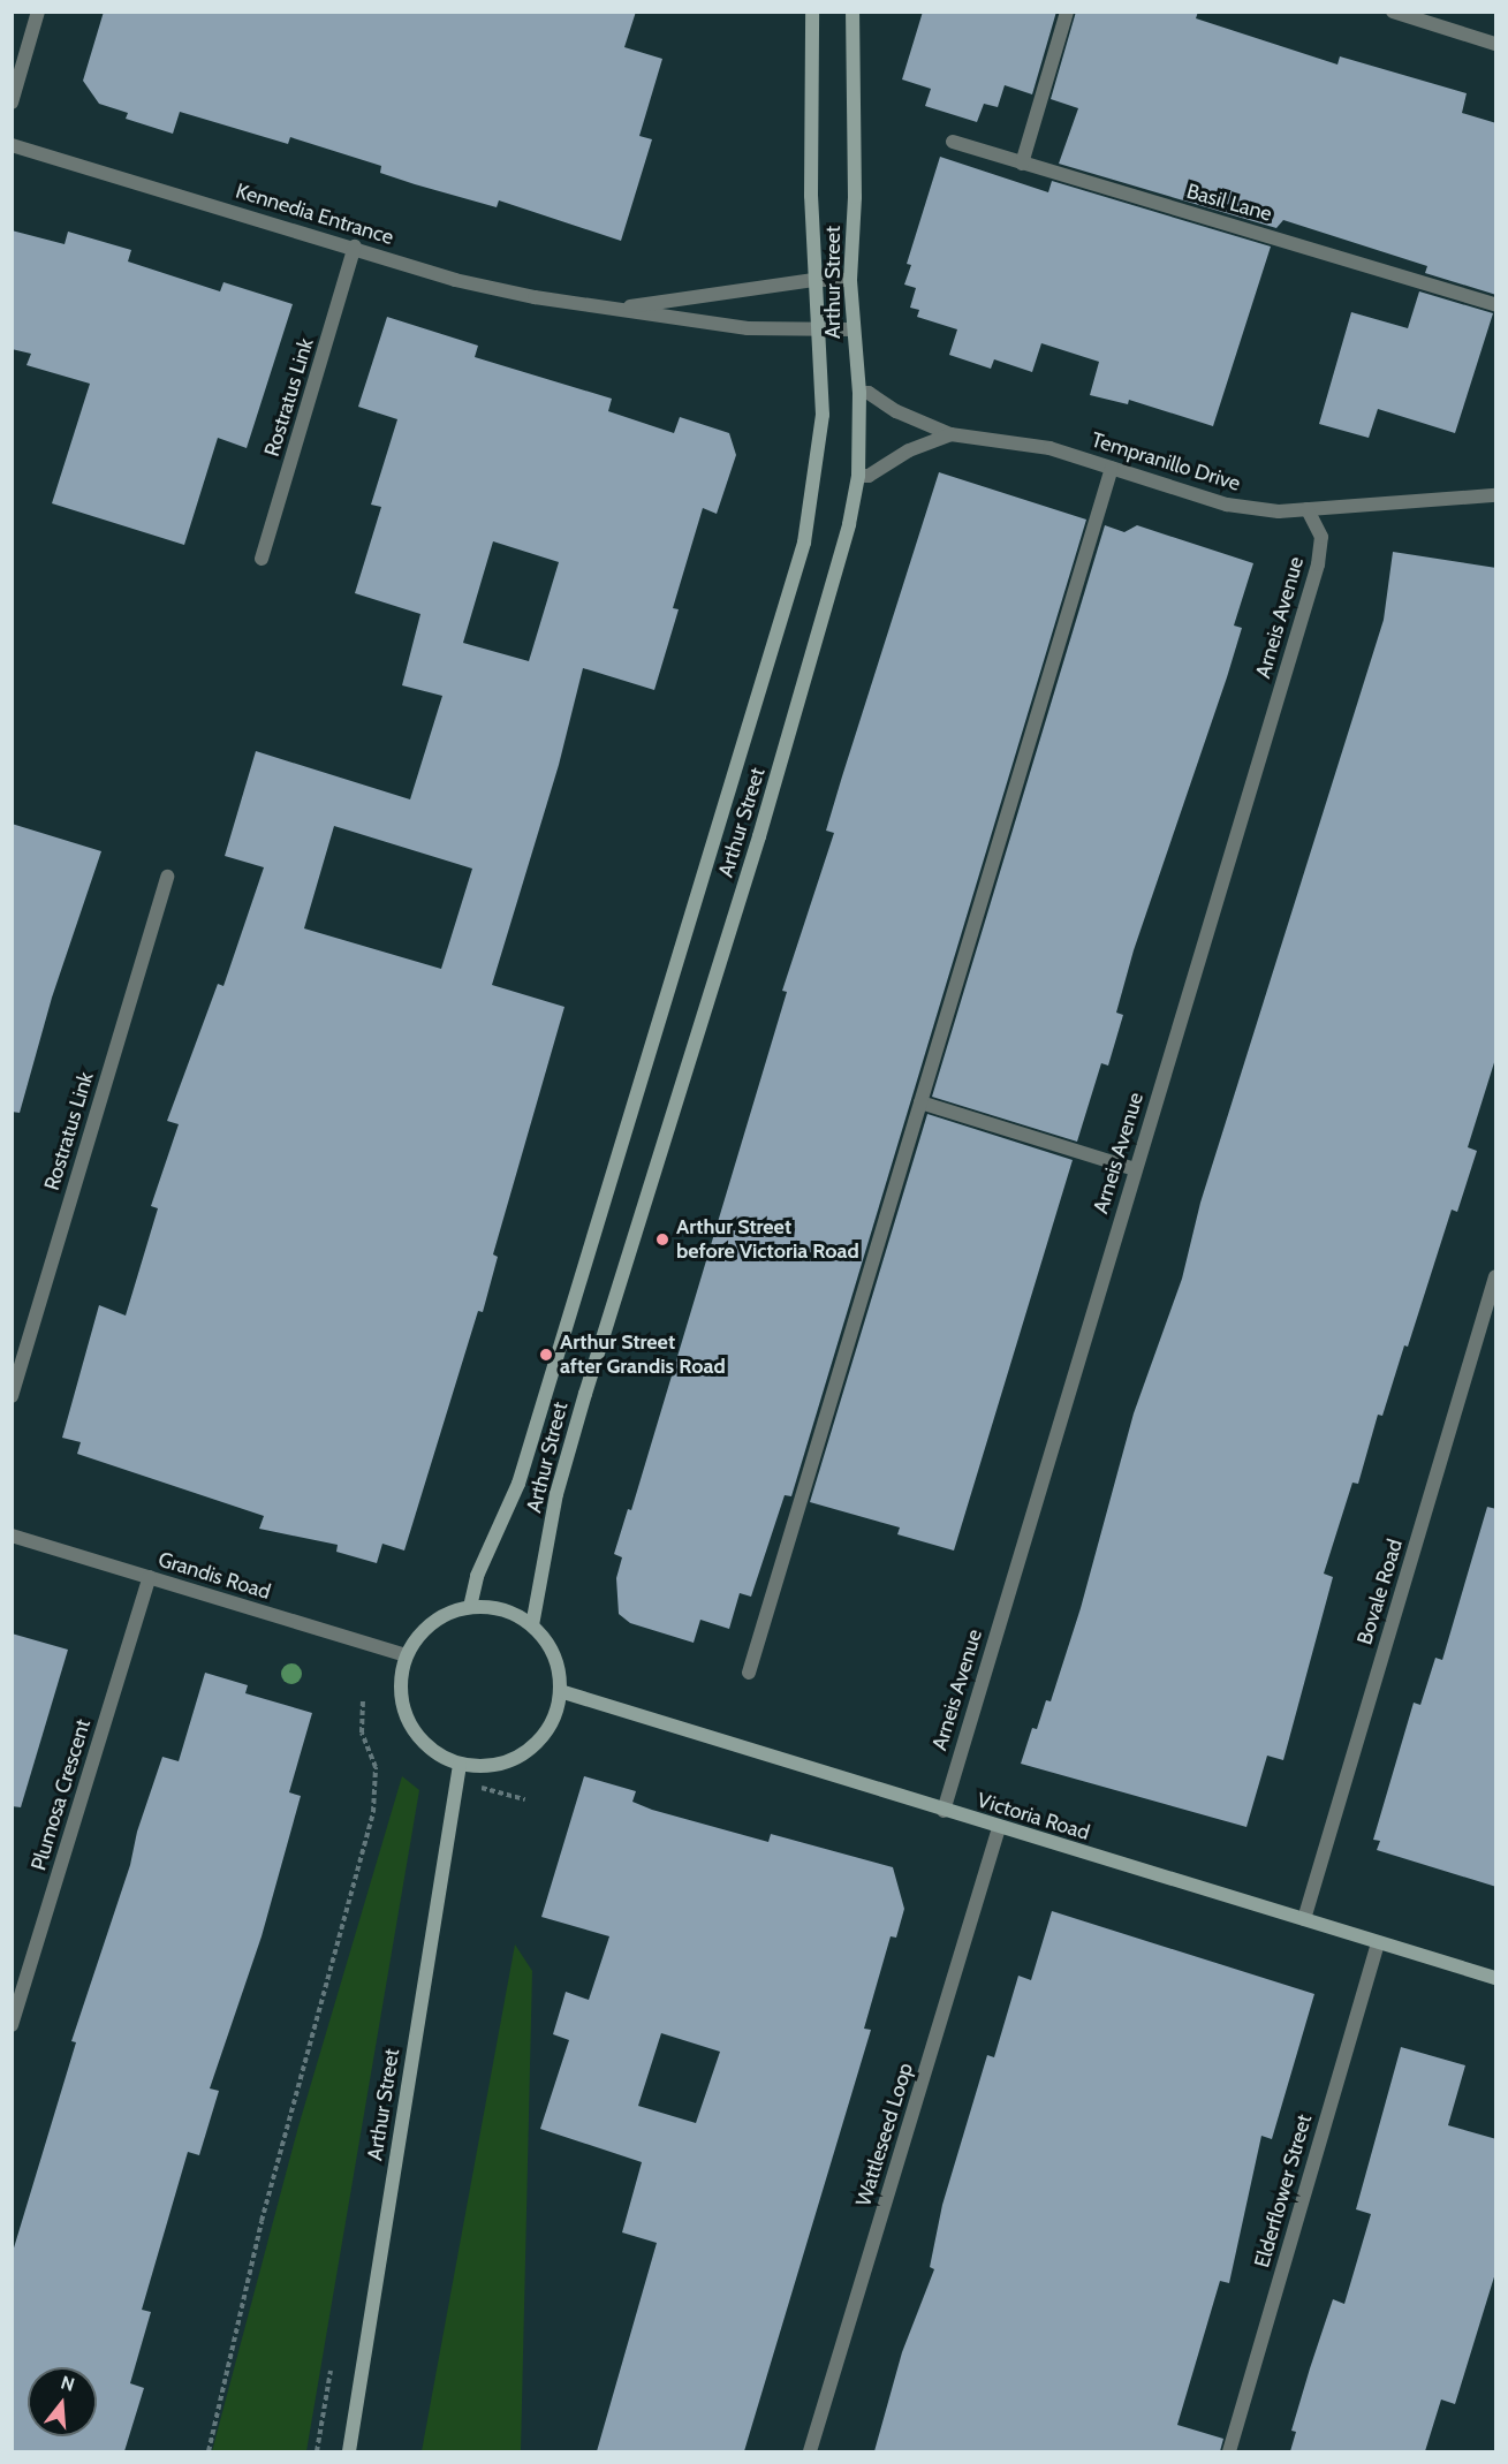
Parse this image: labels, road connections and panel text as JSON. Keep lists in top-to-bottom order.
{
  "streets": {
    "street": [
      "Basil Lane",
      "Kennedia Entrance",
      "Arthur Street",
      "Rostratus Link",
      "Tempranillo Drive",
      "Arneis Avenue",
      "Grandis Road",
      "Bovale Road",
      "Plumosa Crescent",
      "Victoria Road",
      "Wattleseed Loop",
      "Elderflower Street"
    ]
  },
  "crossings": [
    ["Kennedia Entrance", "Arthur Street"],
    ["Kennedia Entrance", "Rostratus Link"],
    ["Arthur Street", "Tempranillo Drive"],
    ["Arthur Street", "Grandis Road"],
    ["Arthur Street", "Victoria Road"],
    ["Tempranillo Drive", "Arneis Avenue"],
    ["Arneis Avenue", "Victoria Road"],
    ["Grandis Road", "Plumosa Crescent"],
    ["Grandis Road", "Victoria Road"],
    ["Bovale Road", "Victoria Road"],
    ["Victoria Road", "Wattleseed Loop"],
    ["Victoria Road", "Elderflower Street"]
  ],
  "places": ["Arthur Street before Victoria Road", "Arthur Street after Grandis Road"],
  "north": "top"
}
